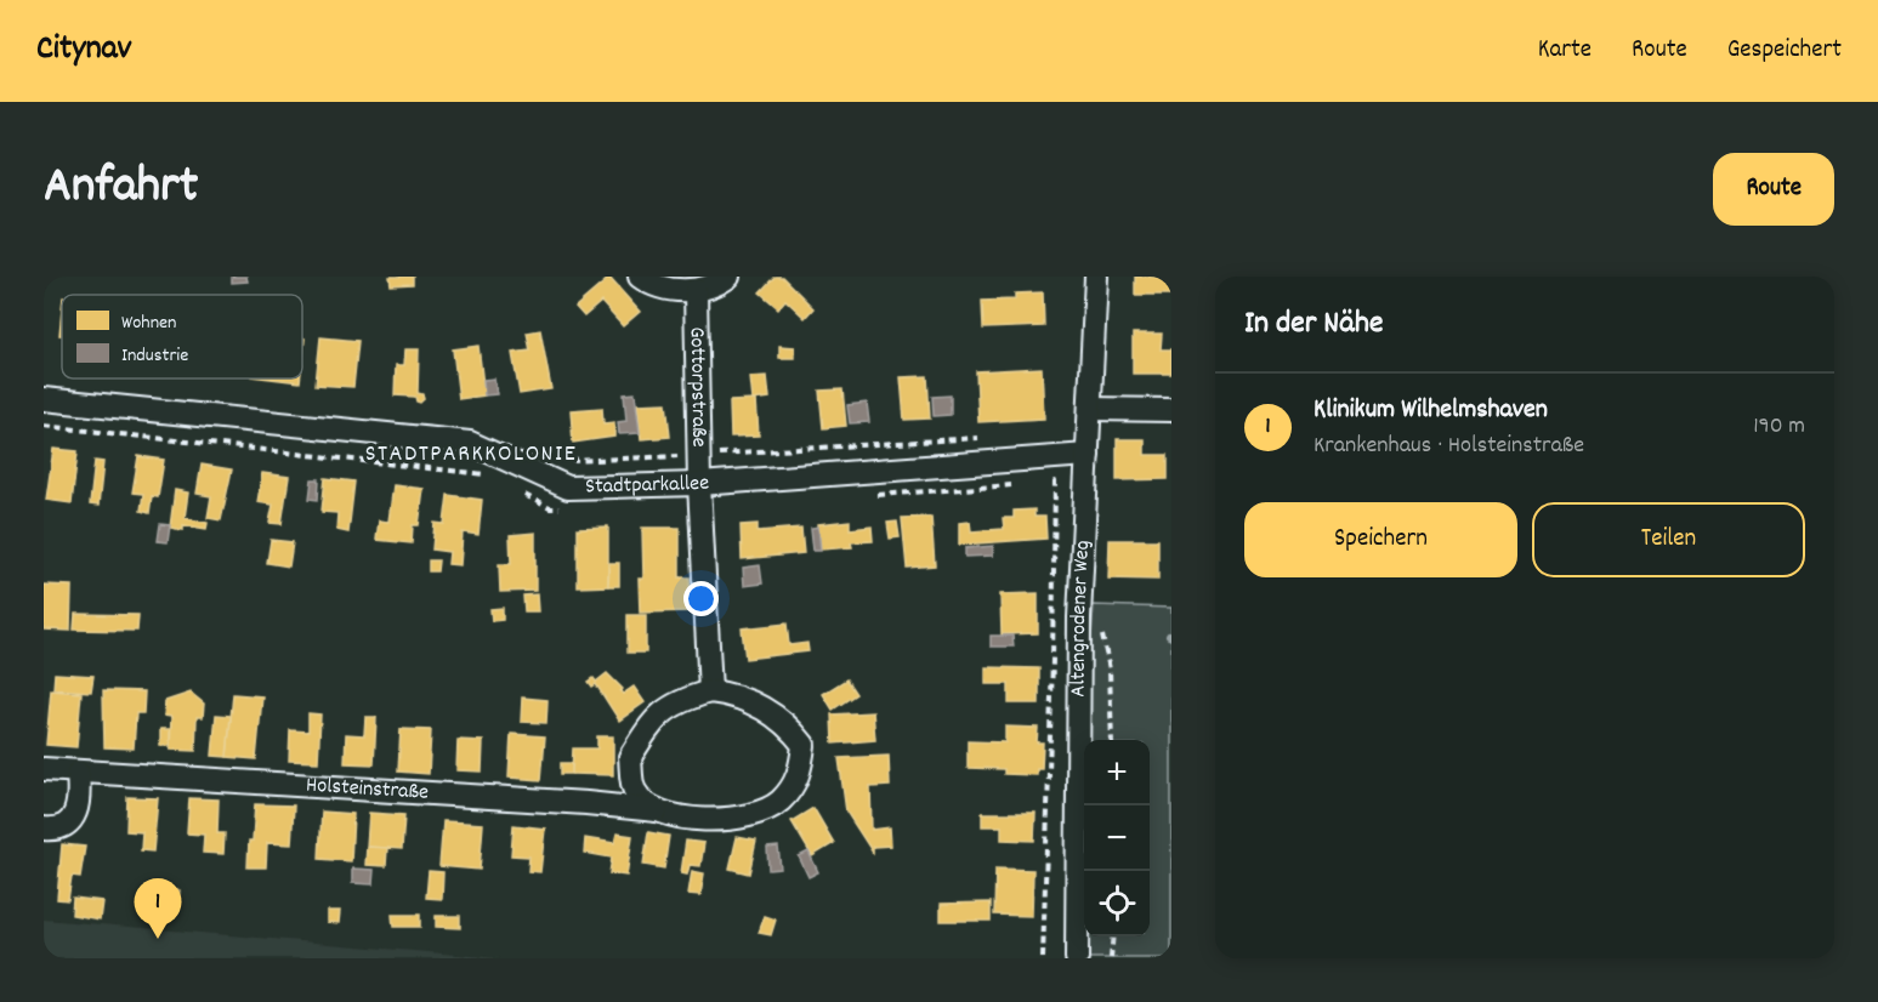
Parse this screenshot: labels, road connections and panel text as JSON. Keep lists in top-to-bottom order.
{
  "streets": {
    "street": [
      "Gottorpstraße",
      "Stadtparkallee",
      "Altengrodener Weg",
      "Holsteinstraße"
    ]
  },
  "crossings": [
    ["Gottorpstraße", "Stadtparkallee"],
    ["Stadtparkallee", "Altengrodener Weg"]
  ],
  "districts": ["STADTPARKKOLONIE"],
  "legend": ["Wohnen", "Industrie"],
  "page": {
    "header": "Citynav",
    "nav": ["Karte", "Route", "Gespeichert"],
    "title": "Anfahrt",
    "buttons": [
      "Route",
      ["Speichern", "Teilen"]
    ],
    "heading": "In der Nähe",
    "list": [
      {
        "mark": "1",
        "name": "Klinikum Wilhelmshaven",
        "note": "Krankenhaus · Holsteinstraße",
        "value": "190 m"
      }
    ],
    "map_buttons": ["+", "−"],
    "pins": "1"
  }
}
